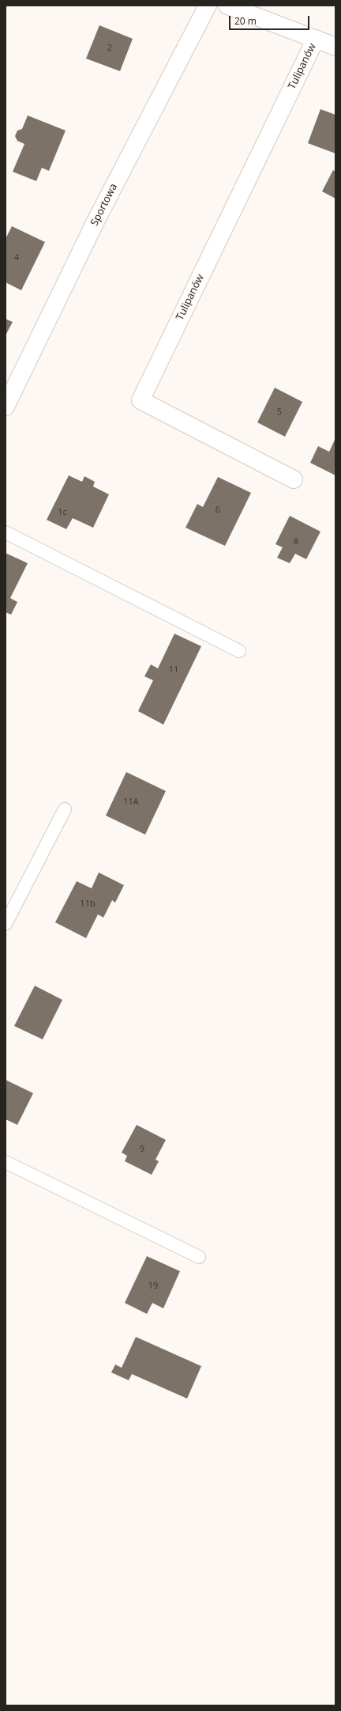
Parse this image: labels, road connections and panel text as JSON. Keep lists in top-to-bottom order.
{
  "streets": {
    "street": ["Tulipanów", "Sportowa"]
  },
  "house_numbers": [
    "2",
    "4",
    "5",
    "6",
    "1c",
    "8",
    "11",
    "11A",
    "11b",
    "9",
    "19"
  ],
  "scale_bar": "20 m"
}
